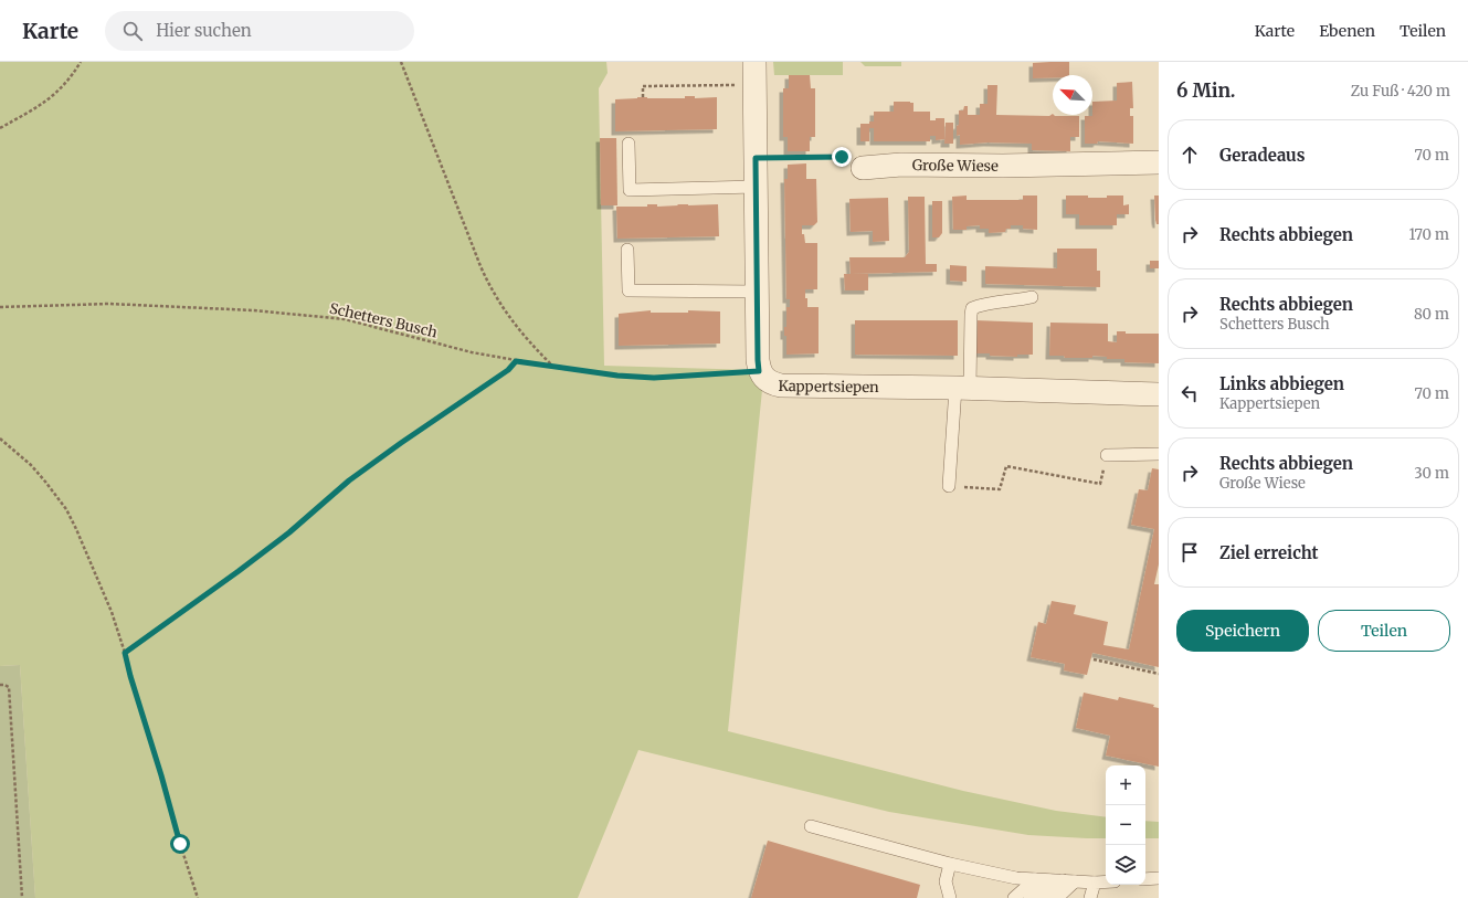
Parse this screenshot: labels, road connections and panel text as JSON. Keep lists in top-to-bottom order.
{
  "streets": {
    "street": ["Große Wiese", "Kappertsiepen"],
    "path": ["Schetters Busch"]
  },
  "crossings": [
    ["Schetters Busch", "Kappertsiepen"]
  ],
  "north": "top left",
  "page": {
    "header": "Karte",
    "search": "Hier suchen",
    "nav": ["Karte", "Ebenen", "Teilen"],
    "heading": ["6 Min.", "Zu Fuß · 420 m"],
    "list": [
      ["Geradeaus", "70 m"],
      ["Rechts abbiegen", "170 m"],
      ["Rechts abbiegen", "Schetters Busch", "80 m"],
      ["Links abbiegen", "Kappertsiepen", "70 m"],
      ["Rechts abbiegen", "Große Wiese", "30 m"],
      "Ziel erreicht"
    ],
    "buttons": ["Speichern", "Teilen"],
    "map_buttons": ["+", "−"]
  }
}
